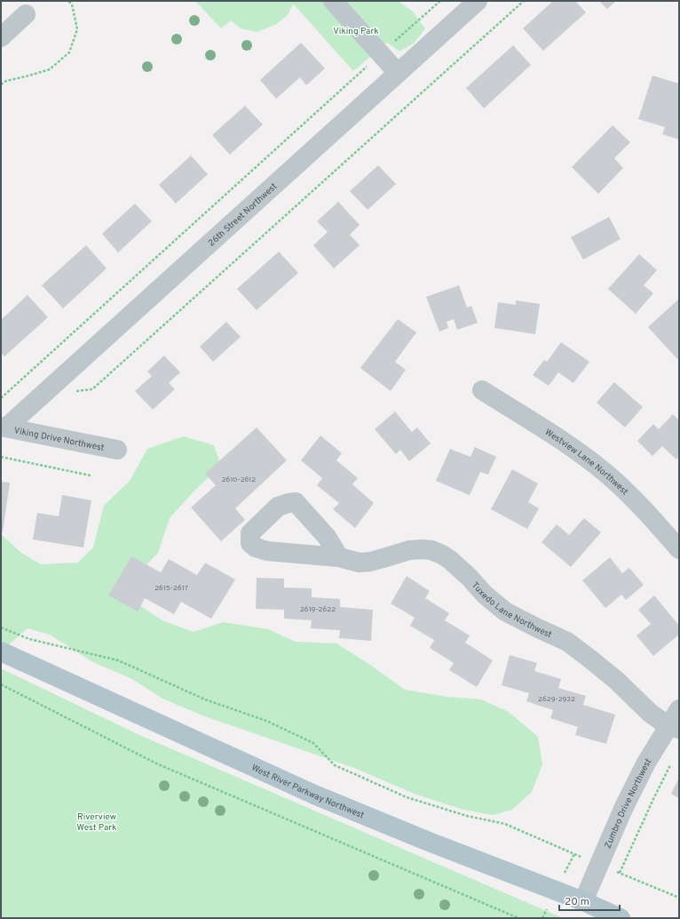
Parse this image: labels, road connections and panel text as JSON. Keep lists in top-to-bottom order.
{
  "streets": {
    "main road": ["West River Parkway Northwest"],
    "street": [
      "26th Street Northwest",
      "Viking Drive Northwest",
      "Westview Lane Northwest",
      "Tuxedo Lane Northwest",
      "Zumbro Drive Northwest"
    ]
  },
  "crossings": [
    ["26th Street Northwest", "Viking Drive Northwest"],
    ["Tuxedo Lane Northwest", "Zumbro Drive Northwest"],
    ["West River Parkway Northwest", "Zumbro Drive Northwest"]
  ],
  "parks": ["Viking Park", "Riverview West Park"],
  "house_numbers": [
    "2610-2612",
    "2615-2617",
    "2619-2622",
    "2629-2932"
  ],
  "scale_bar": "20 m"
}
